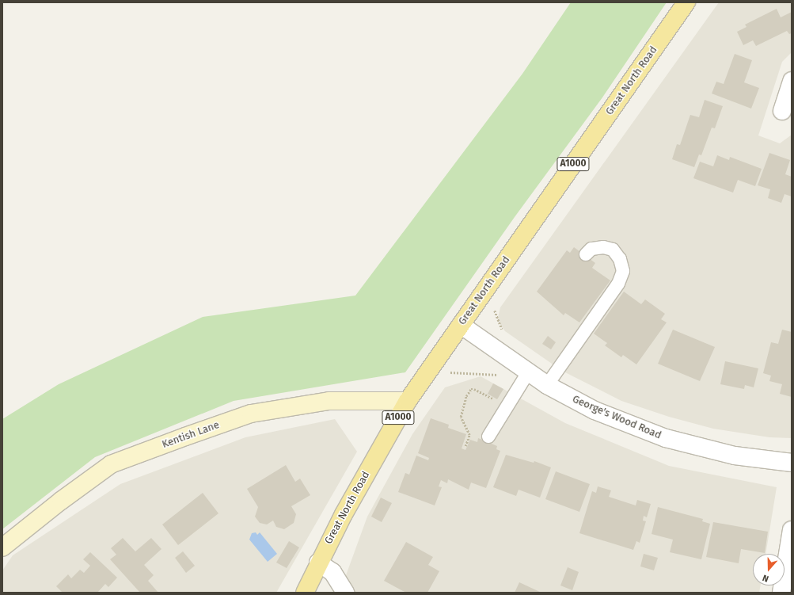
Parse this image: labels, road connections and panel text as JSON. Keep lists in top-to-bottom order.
{
  "streets": {
    "main road": ["Great North Road", "A1000", "Kentish Lane"],
    "street": ["George's Wood Road"]
  },
  "crossings": [
    ["Great North Road", "George's Wood Road"],
    ["Great North Road", "Kentish Lane"]
  ],
  "north": "bottom"
}
